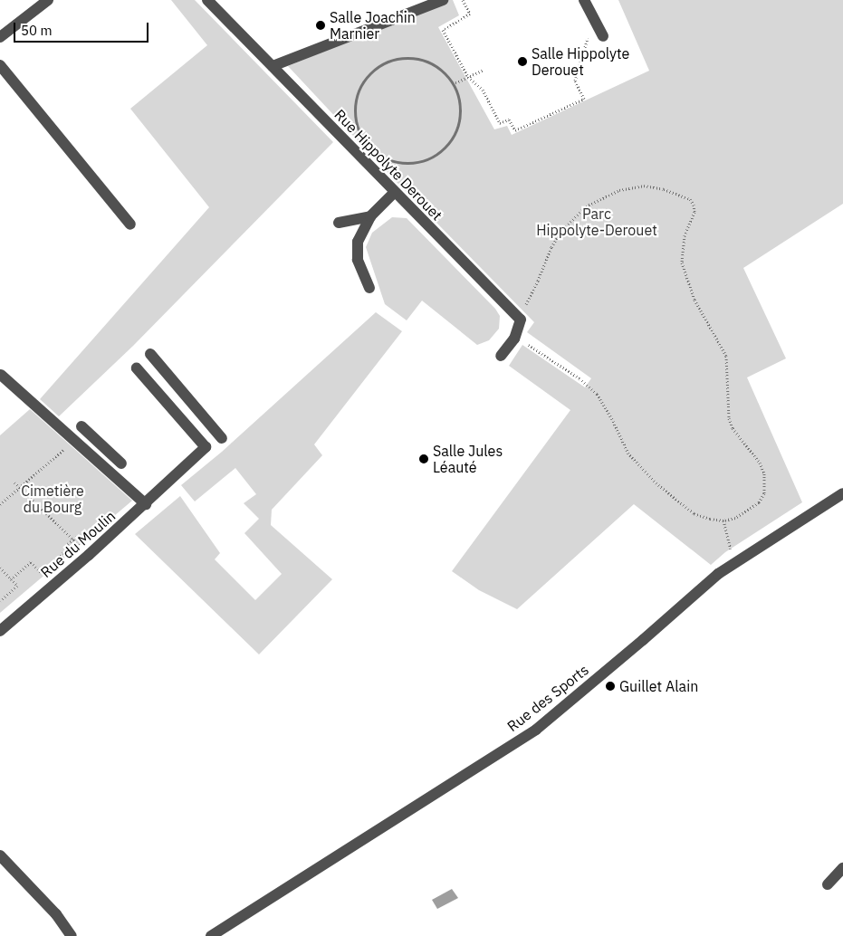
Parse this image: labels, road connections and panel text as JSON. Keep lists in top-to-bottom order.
{
  "streets": {
    "street": ["Rue Hippolyte Derouet", "Rue du Moulin", "Rue des Sports"]
  },
  "parks": ["Parc Hippolyte-Derouet", "Cimetière du Bourg"],
  "places": [
    "Salle Joachin Marnier",
    "Salle Hippolyte Derouet",
    "Salle Jules Léauté",
    "Guillet Alain"
  ],
  "scale_bar": "50 m"
}
